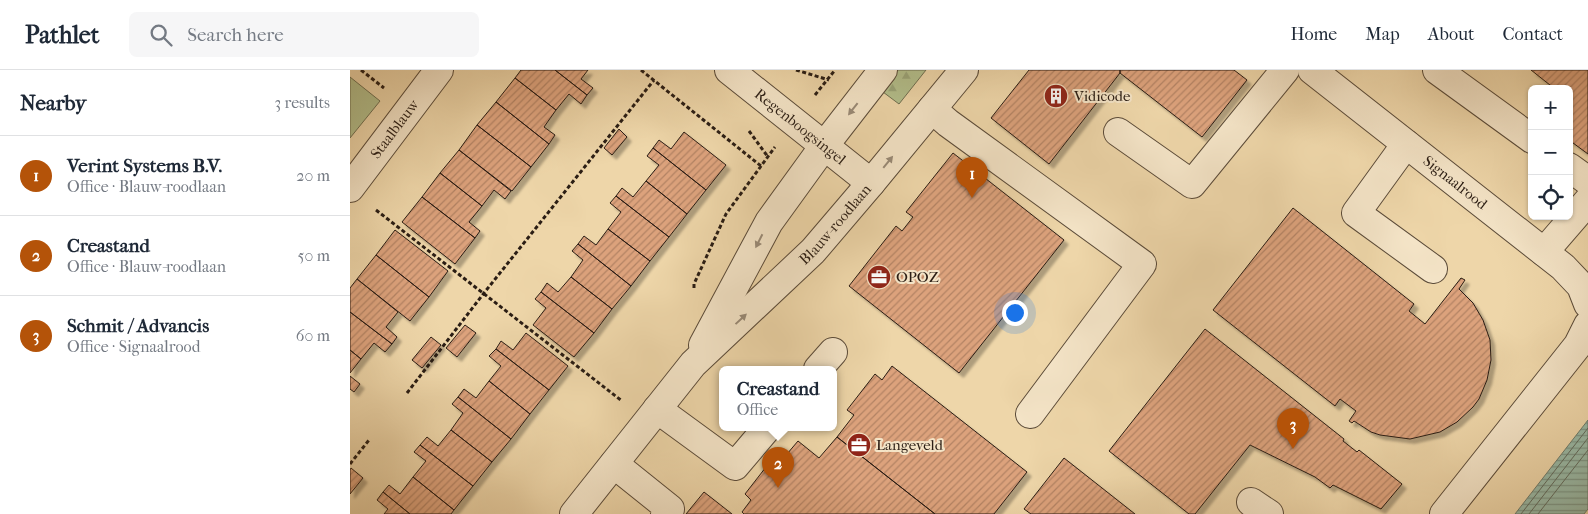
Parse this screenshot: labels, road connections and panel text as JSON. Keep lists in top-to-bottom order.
{
  "streets": {
    "street": [
      "Regenboogsingel",
      "Staalblauw",
      "Signaalrood",
      "Blauw-roodlaan"
    ]
  },
  "crossings": [
    ["Regenboogsingel", "Blauw-roodlaan"]
  ],
  "places": {
    "building": ["Vidicode"],
    "office": ["OPOZ", "Langeveld"]
  },
  "page": {
    "header": "Pathlet",
    "search": "Search here",
    "nav": [
      "Home",
      "Map",
      "About",
      "Contact"
    ],
    "heading": ["Nearby", "3 results"],
    "map_buttons": ["+", "−"],
    "list": [
      {
        "mark": "1",
        "name": "Verint Systems B.V.",
        "note": "Office · Blauw-roodlaan",
        "value": "20 m"
      },
      {
        "mark": "2",
        "name": "Creastand",
        "note": "Office · Blauw-roodlaan",
        "value": "50 m"
      },
      {
        "mark": "3",
        "name": "Schmit / Advancis",
        "note": "Office · Signaalrood",
        "value": "60 m"
      }
    ],
    "pins": ["1", "3", "2"],
    "popup": ["Creastand", "Office"]
  }
}
